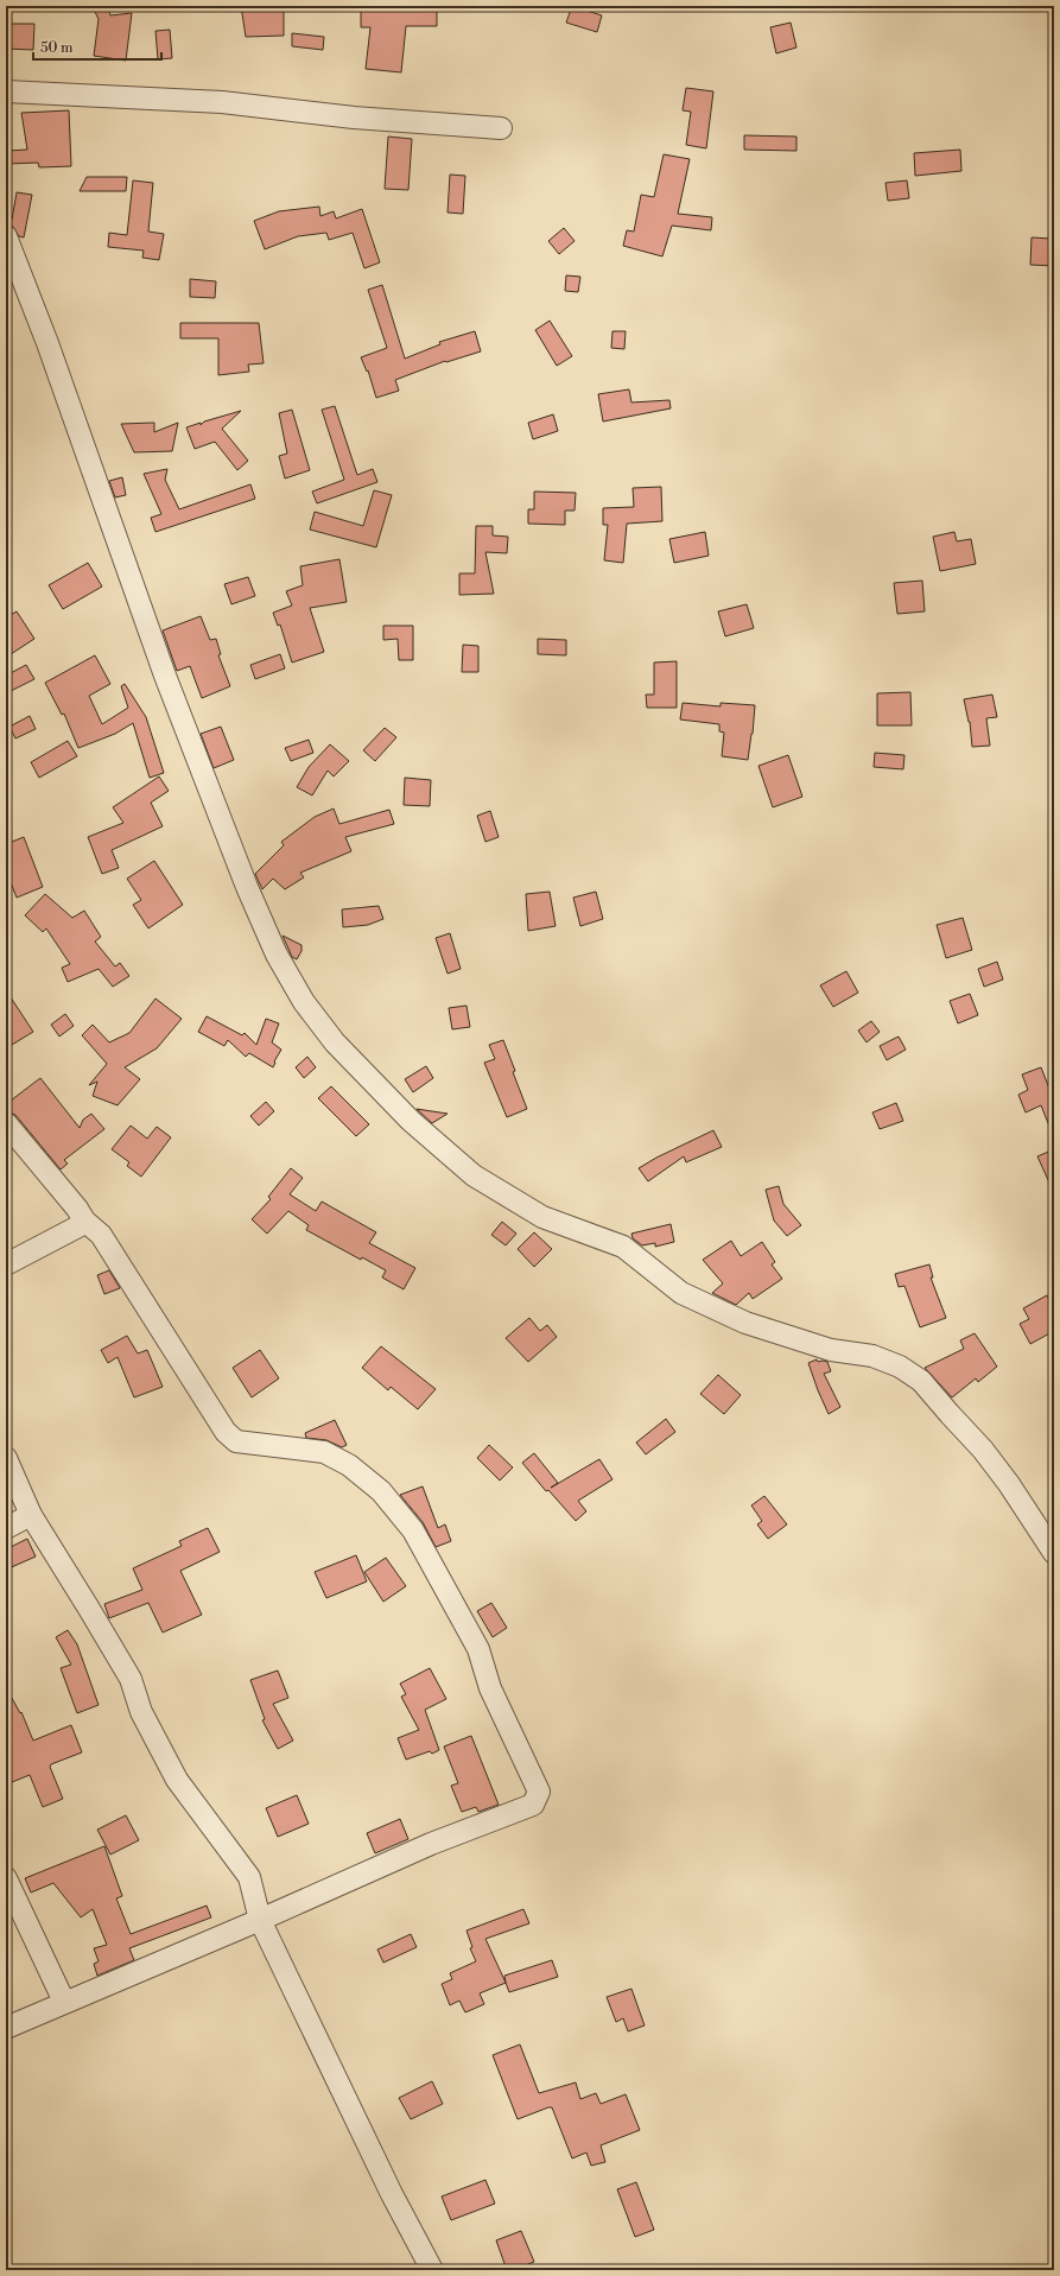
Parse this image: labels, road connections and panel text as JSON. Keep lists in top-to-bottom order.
{
  "scale_bar": "50 m"
}
